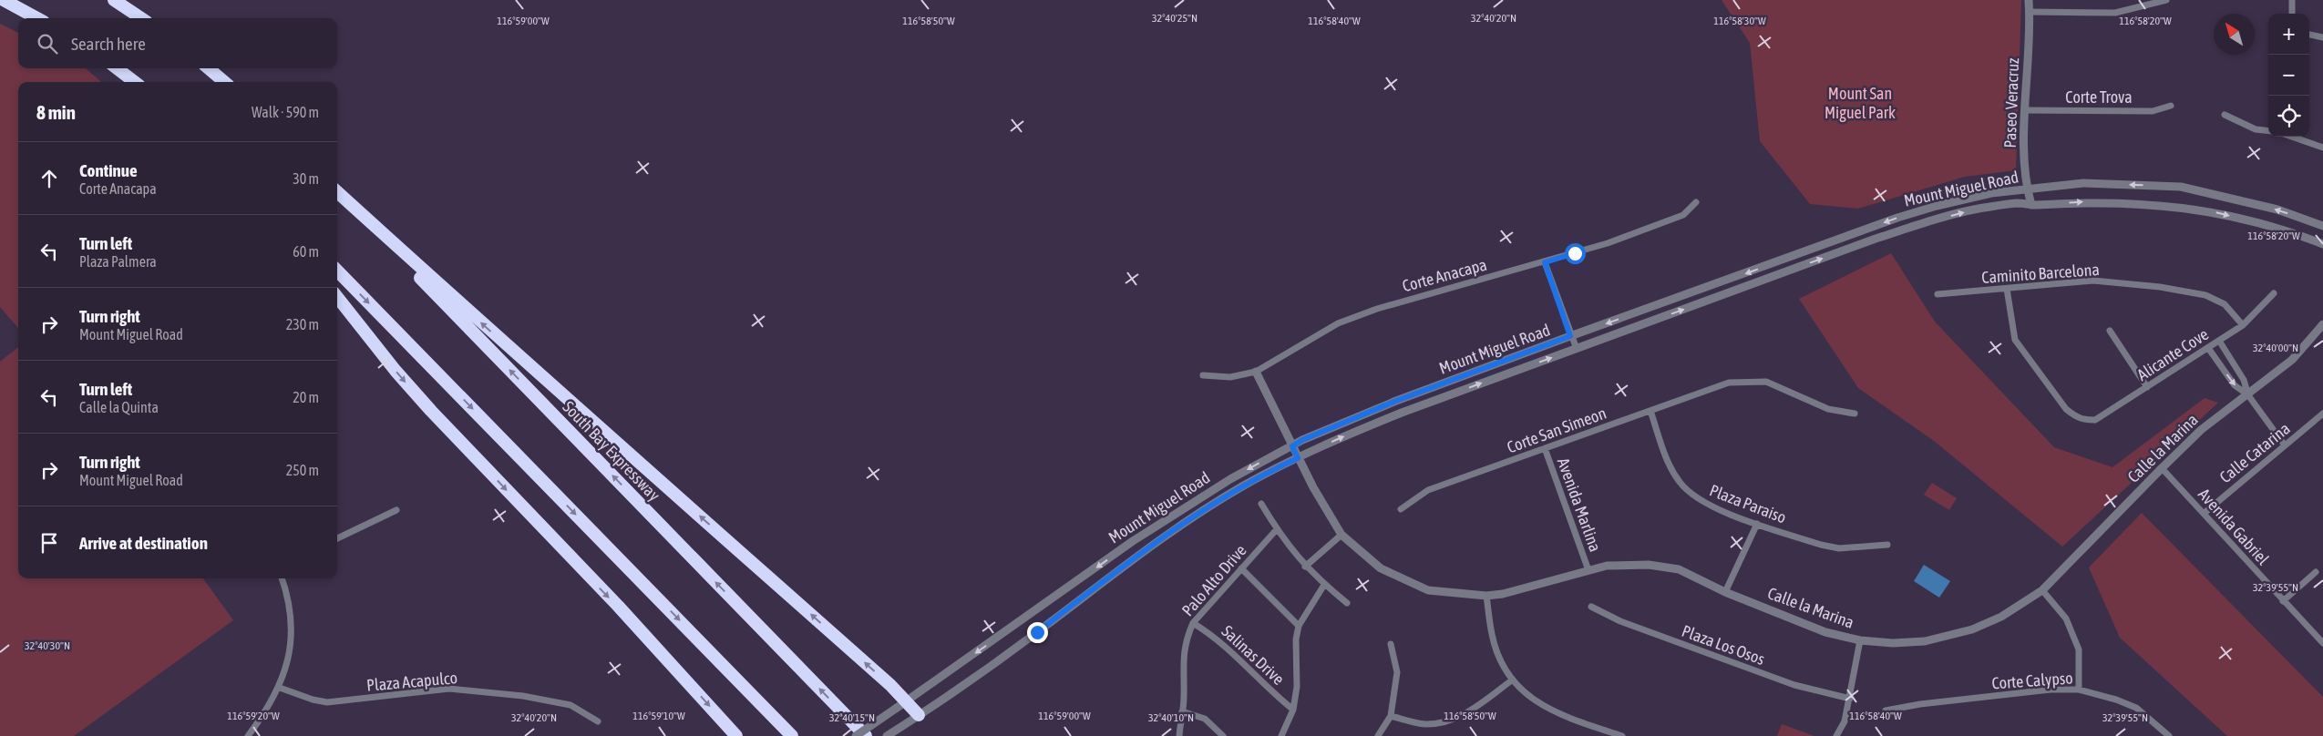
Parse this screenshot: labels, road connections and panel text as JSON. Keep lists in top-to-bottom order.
{
  "streets": {
    "highway": ["South Bay Expressway"],
    "street": [
      "Corte Trova",
      "Paseo Veracruz",
      "Mount Miguel Road",
      "Caminito Barcelona",
      "Corte Anacapa",
      "Alicante Cove",
      "Corte San Simeon",
      "Calle la Marina",
      "Calle Catarina",
      "Plaza Paraiso",
      "Avenida Marlina",
      "Avenida Gabriel",
      "Palo Alto Drive",
      "Plaza Los Osos",
      "Salinas Drive",
      "Corte Calypso",
      "Plaza Acapulco"
    ]
  },
  "crossings": [
    ["Corte Trova", "Paseo Veracruz"],
    ["Paseo Veracruz", "Mount Miguel Road"],
    ["Mount Miguel Road", "Calle la Marina"],
    ["Caminito Barcelona", "Alicante Cove"],
    ["Corte Anacapa", "Calle la Marina"],
    ["Corte San Simeon", "Plaza Paraiso"],
    ["Corte San Simeon", "Avenida Marlina"],
    ["Calle la Marina", "Avenida Marlina"],
    ["Calle la Marina", "Avenida Gabriel"],
    ["Calle Catarina", "Avenida Gabriel"],
    ["Palo Alto Drive", "Salinas Drive"]
  ],
  "parks": ["Mount San Miguel Park"],
  "north": "top left",
  "page": {
    "map_buttons": ["+", "−"],
    "search": "Search here",
    "heading": ["8 min", "Walk · 590 m"],
    "list": [
      ["Continue", "Corte Anacapa", "30 m"],
      ["Turn left", "Plaza Palmera", "60 m"],
      ["Turn right", "Mount Miguel Road", "230 m"],
      ["Turn left", "Calle la Quinta", "20 m"],
      ["Turn right", "Mount Miguel Road", "250 m"],
      "Arrive at destination"
    ]
  },
  "coordinates": [
    "32°40'25\"N",
    "32°40'20\"N",
    "116°59'00\"W",
    "116°58'50\"W",
    "116°58'40\"W",
    "116°58'30\"W",
    "116°58'20\"W",
    "32°40'00\"N",
    "32°39'55\"N",
    "32°40'30\"N",
    "116°59'20\"W",
    "116°59'10\"W",
    "32°40'15\"N",
    "32°40'10\"N"
  ]
}
